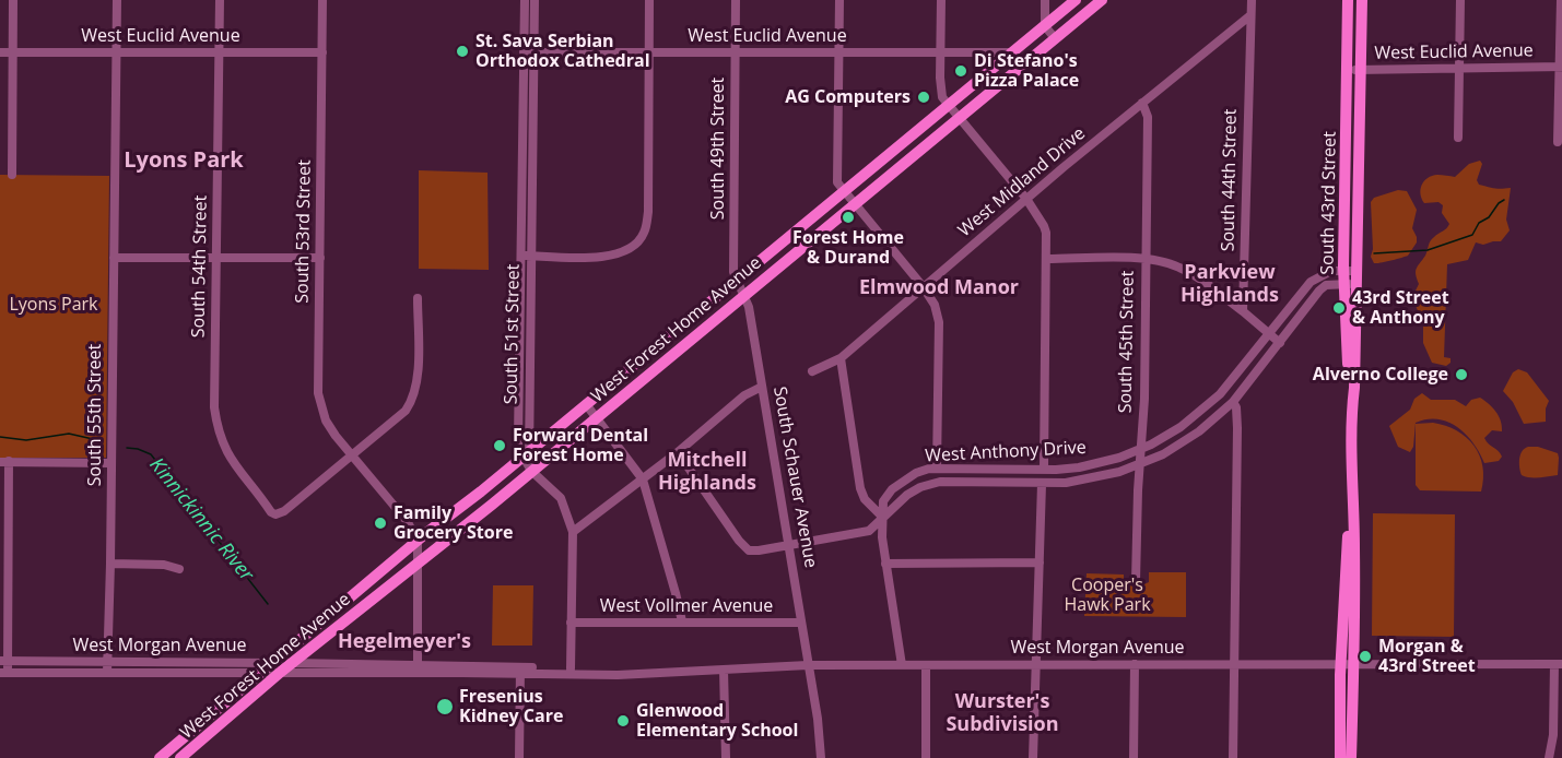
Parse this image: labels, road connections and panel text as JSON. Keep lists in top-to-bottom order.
{
  "streets": {
    "main road": ["South 43rd Street", "West Forest Home Avenue"],
    "street": [
      "West Euclid Avenue",
      "South 49th Street",
      "South 44th Street",
      "West Midland Drive",
      "South 53rd Street",
      "South 54th Street",
      "South 51st Street",
      "South 45th Street",
      "South 55th Street",
      "West Anthony Drive",
      "South Schauer Avenue",
      "West Vollmer Avenue",
      "West Morgan Avenue"
    ]
  },
  "crossings": [
    ["West Euclid Avenue", "South 49th Street"],
    ["West Euclid Avenue", "South 43rd Street"],
    ["West Euclid Avenue", "South 53rd Street"],
    ["West Euclid Avenue", "South 54th Street"],
    ["West Euclid Avenue", "West Forest Home Avenue"],
    ["West Euclid Avenue", "South 51st Street"],
    ["West Euclid Avenue", "South 55th Street"],
    ["South 49th Street", "West Forest Home Avenue"],
    ["South 49th Street", "South Schauer Avenue"],
    ["South 44th Street", "West Midland Drive"],
    ["West Midland Drive", "South 45th Street"],
    ["South 43rd Street", "West Anthony Drive"],
    ["South 43rd Street", "West Morgan Avenue"],
    ["South 53rd Street", "South 54th Street"],
    ["South 53rd Street", "West Forest Home Avenue"],
    ["West Forest Home Avenue", "South 51st Street"],
    ["West Forest Home Avenue", "South Schauer Avenue"],
    ["West Forest Home Avenue", "West Morgan Avenue"],
    ["South 45th Street", "West Anthony Drive"],
    ["South 55th Street", "West Morgan Avenue"],
    ["West Anthony Drive", "South Schauer Avenue"],
    ["South Schauer Avenue", "West Vollmer Avenue"],
    ["South Schauer Avenue", "West Morgan Avenue"]
  ],
  "districts": [
    "Lyons Park",
    "Parkview Highlands",
    "Elmwood Manor",
    "Mitchell Highlands",
    "Hegelmeyer's",
    "Wurster's Subdivision"
  ],
  "water": ["Kinnickinnic River"],
  "parks": ["Lyons Park", "Cooper's Hawk Park"],
  "places": [
    "St. Sava Serbian Orthodox Cathedral",
    "Di Stefano's Pizza Palace",
    "AG Computers",
    "Forest Home & Durand",
    "43rd Street & Anthony",
    "Alverno College",
    "Forward Dental Forest Home",
    "Family Grocery Store",
    "Morgan & 43rd Street",
    "Fresenius Kidney Care",
    "Glenwood Elementary School"
  ]
}
